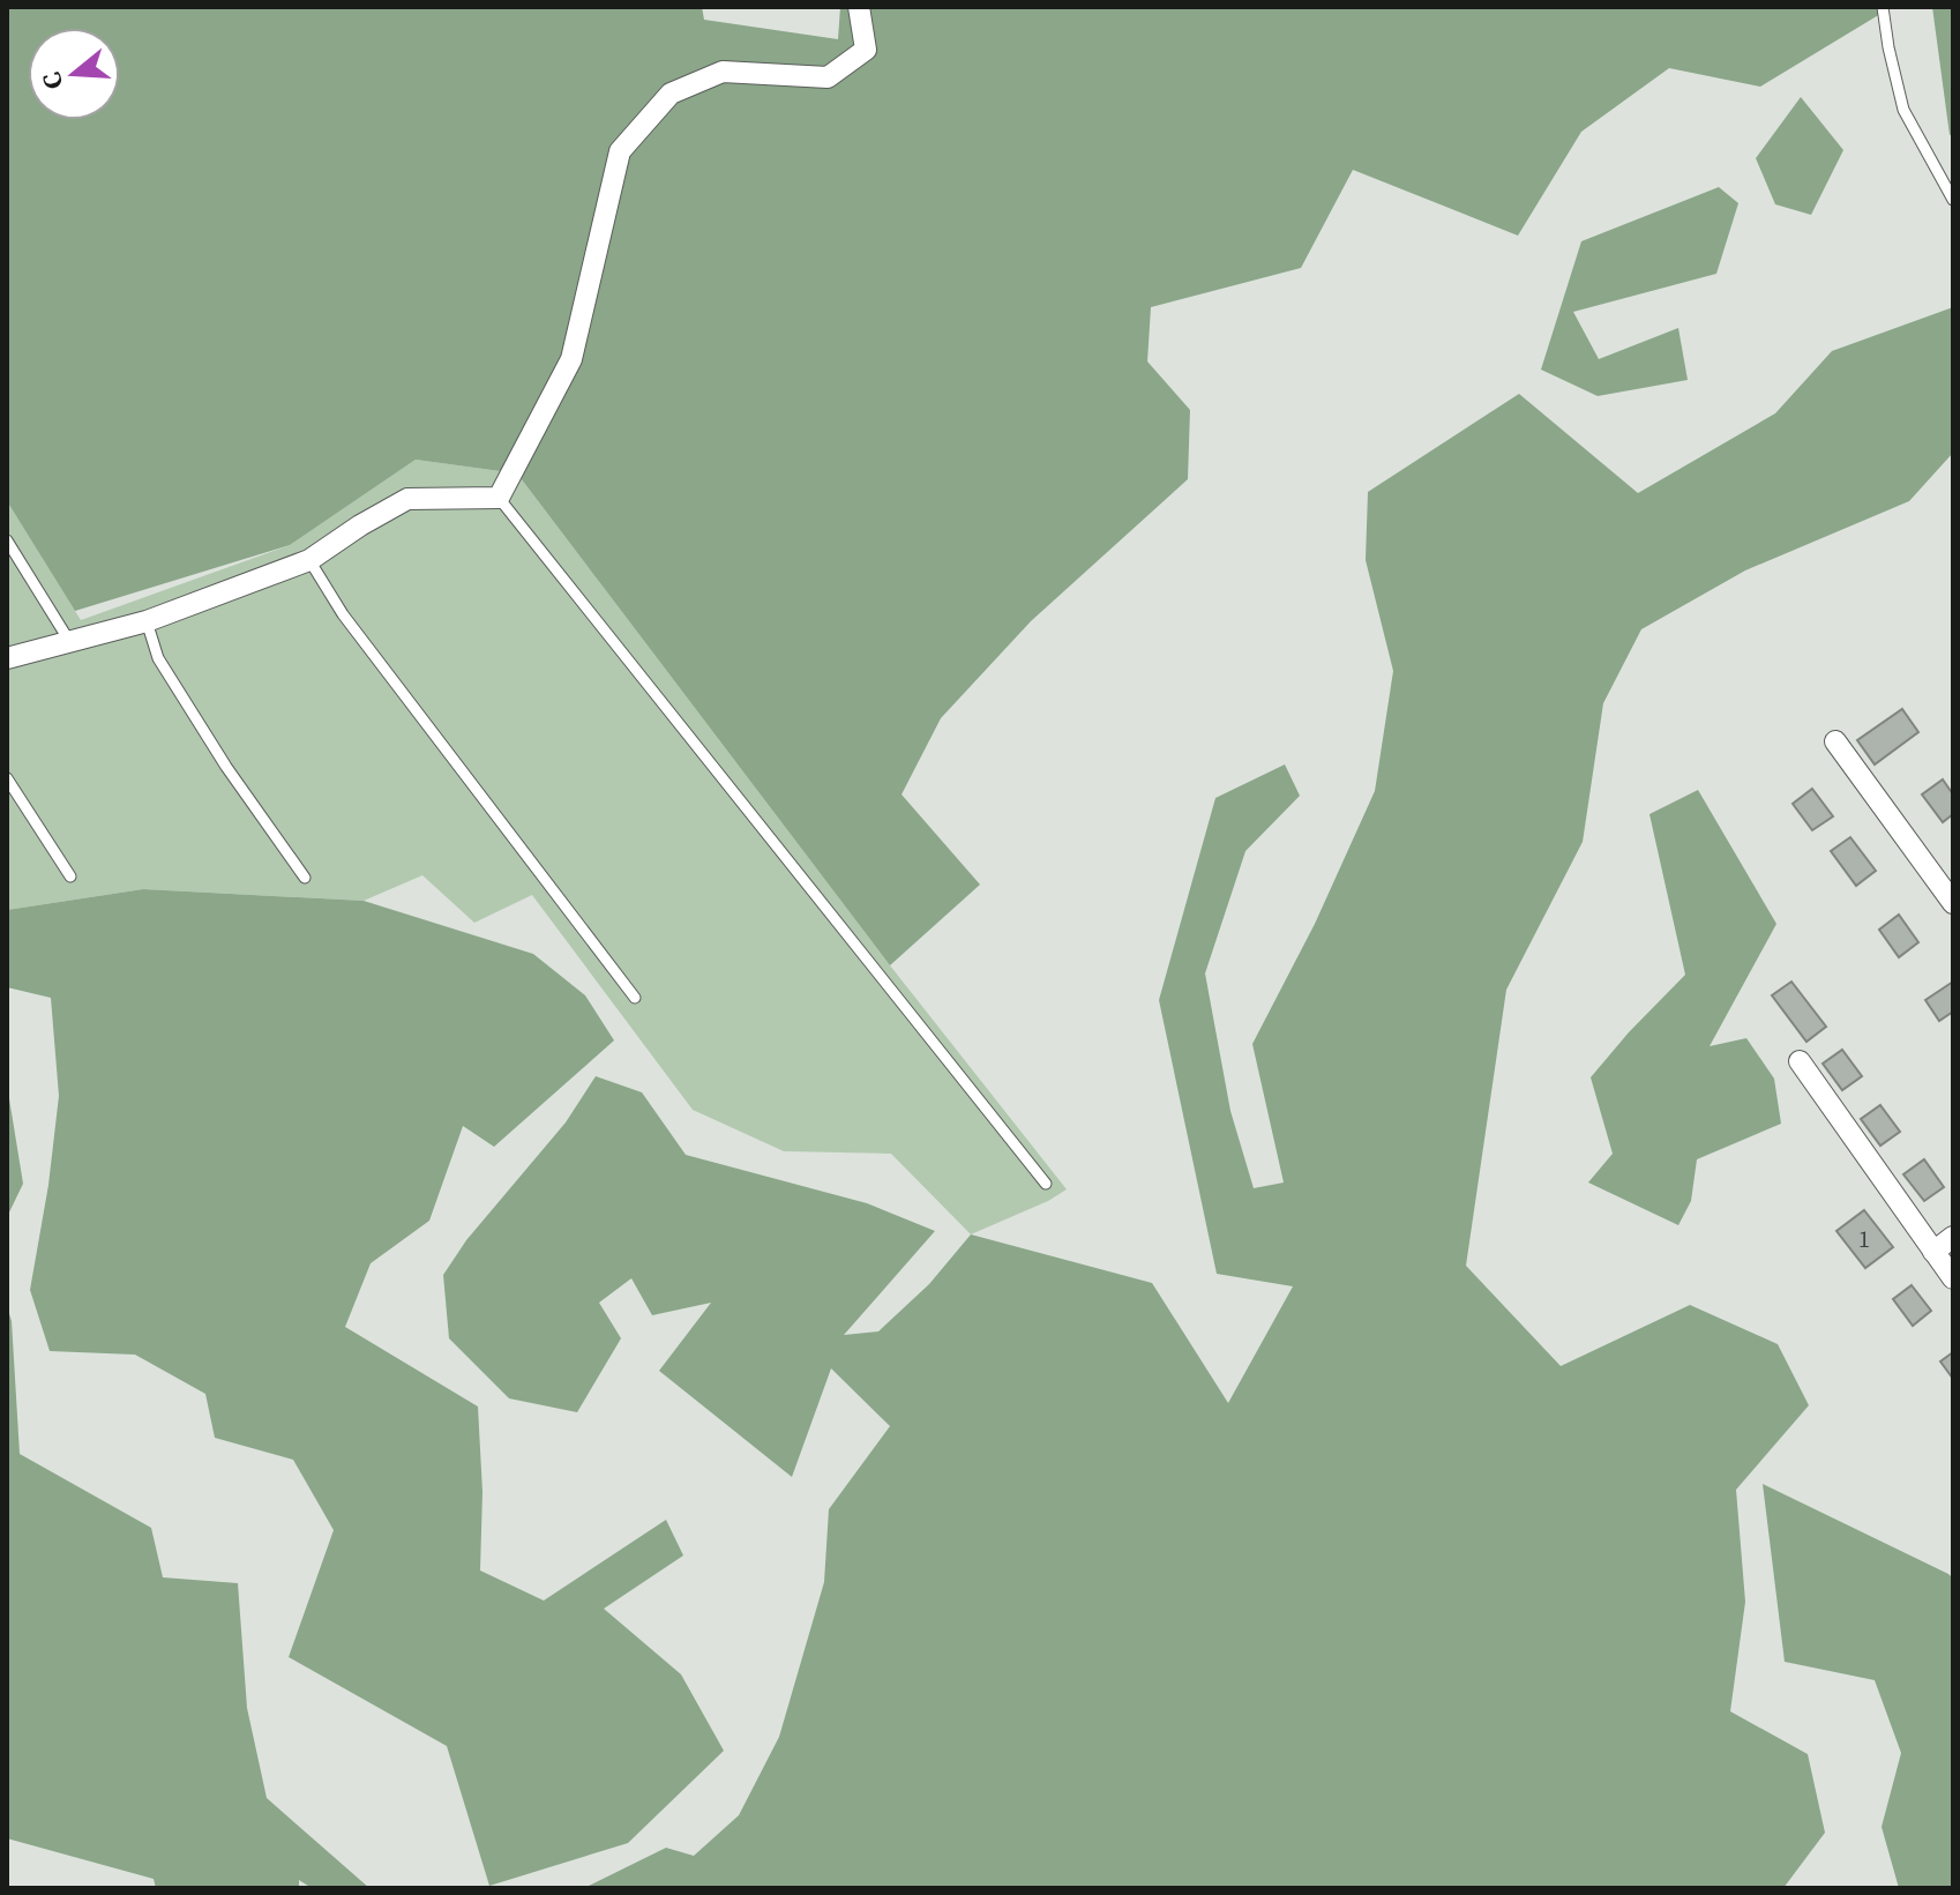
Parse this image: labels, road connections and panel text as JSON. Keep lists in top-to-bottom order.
{
  "house_numbers": ["1"],
  "north": "left"
}
